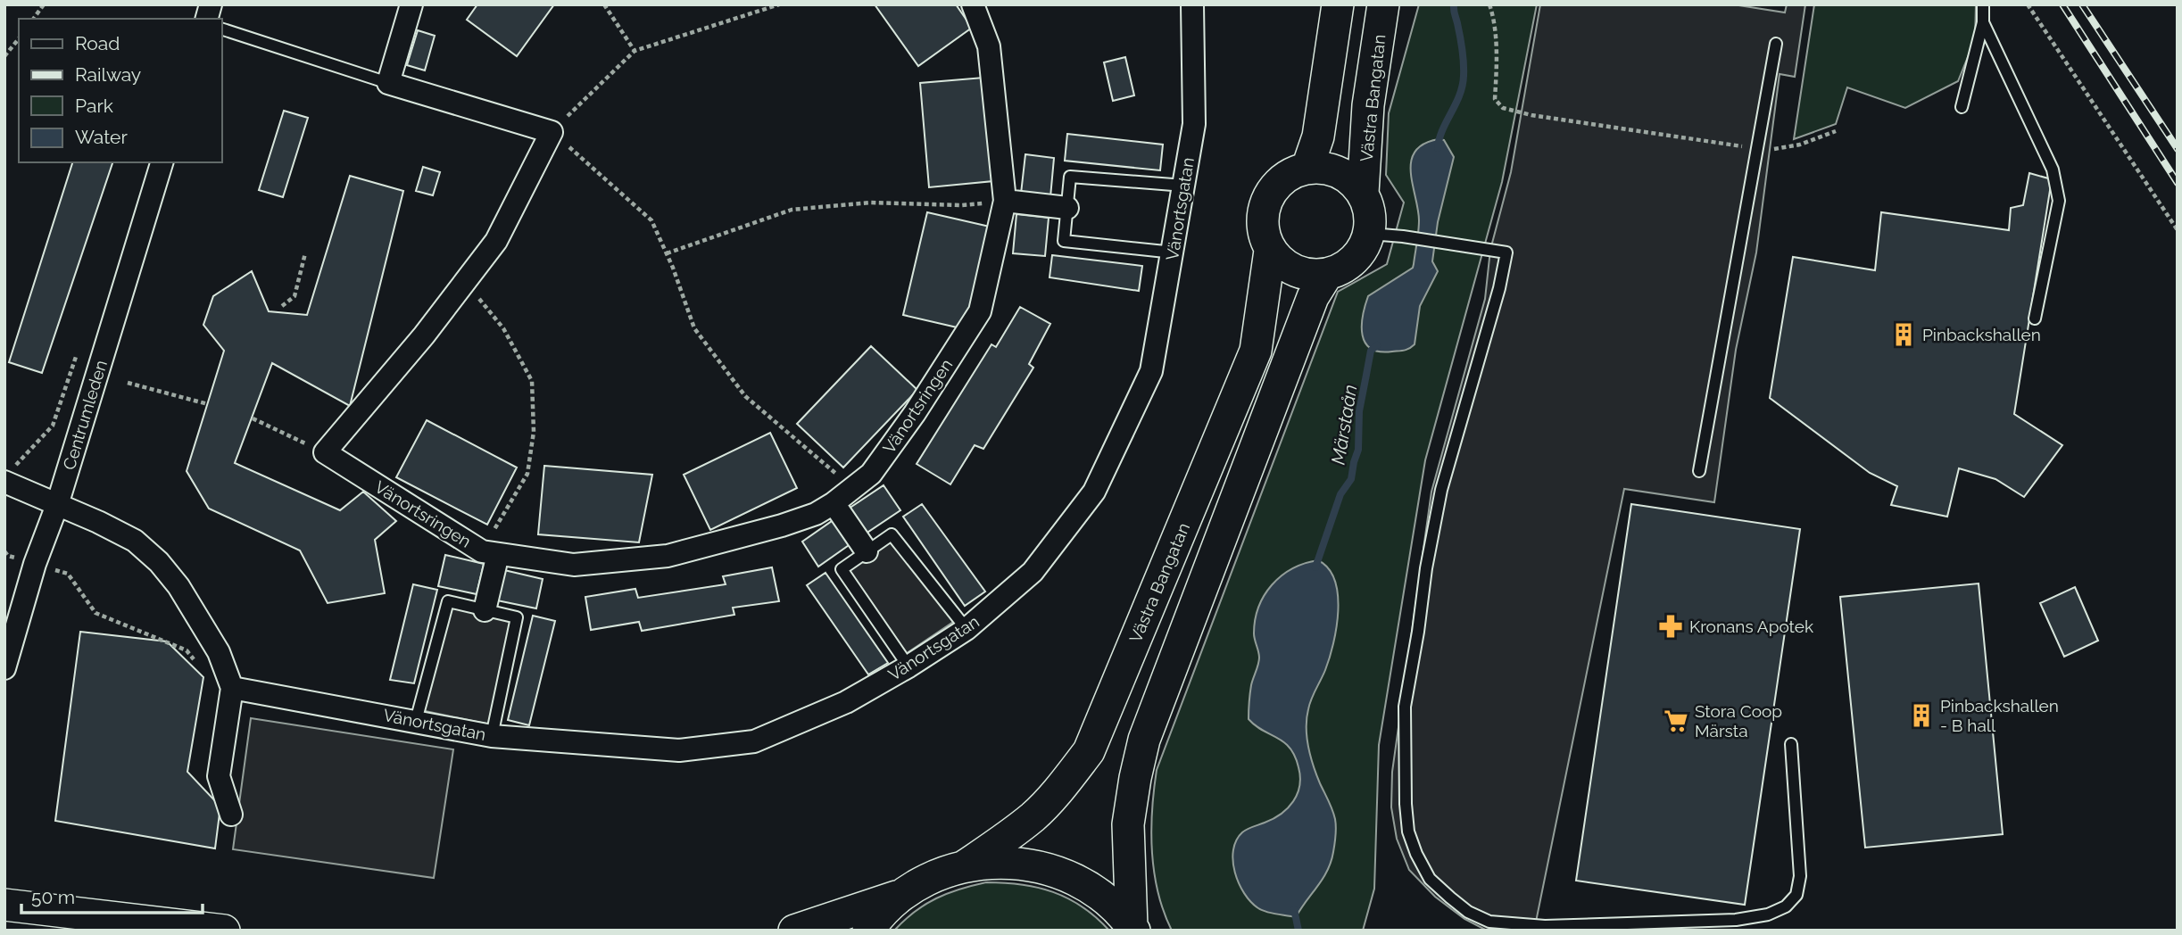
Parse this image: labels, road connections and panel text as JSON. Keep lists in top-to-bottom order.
{
  "streets": {
    "street": [
      "Västra Bangatan",
      "Vänortsgatan",
      "Vänortsringen",
      "Centrumleden"
    ]
  },
  "water": ["Märstaån"],
  "places": {
    "building": ["Pinbackshallen", "Pinbackshallen - B hall"],
    "pharmacy": ["Kronans Apotek"],
    "supermarket": ["Stora Coop Märsta"]
  },
  "legend": [
    "Road",
    "Railway",
    "Park",
    "Water"
  ],
  "scale_bar": "50 m"
}
